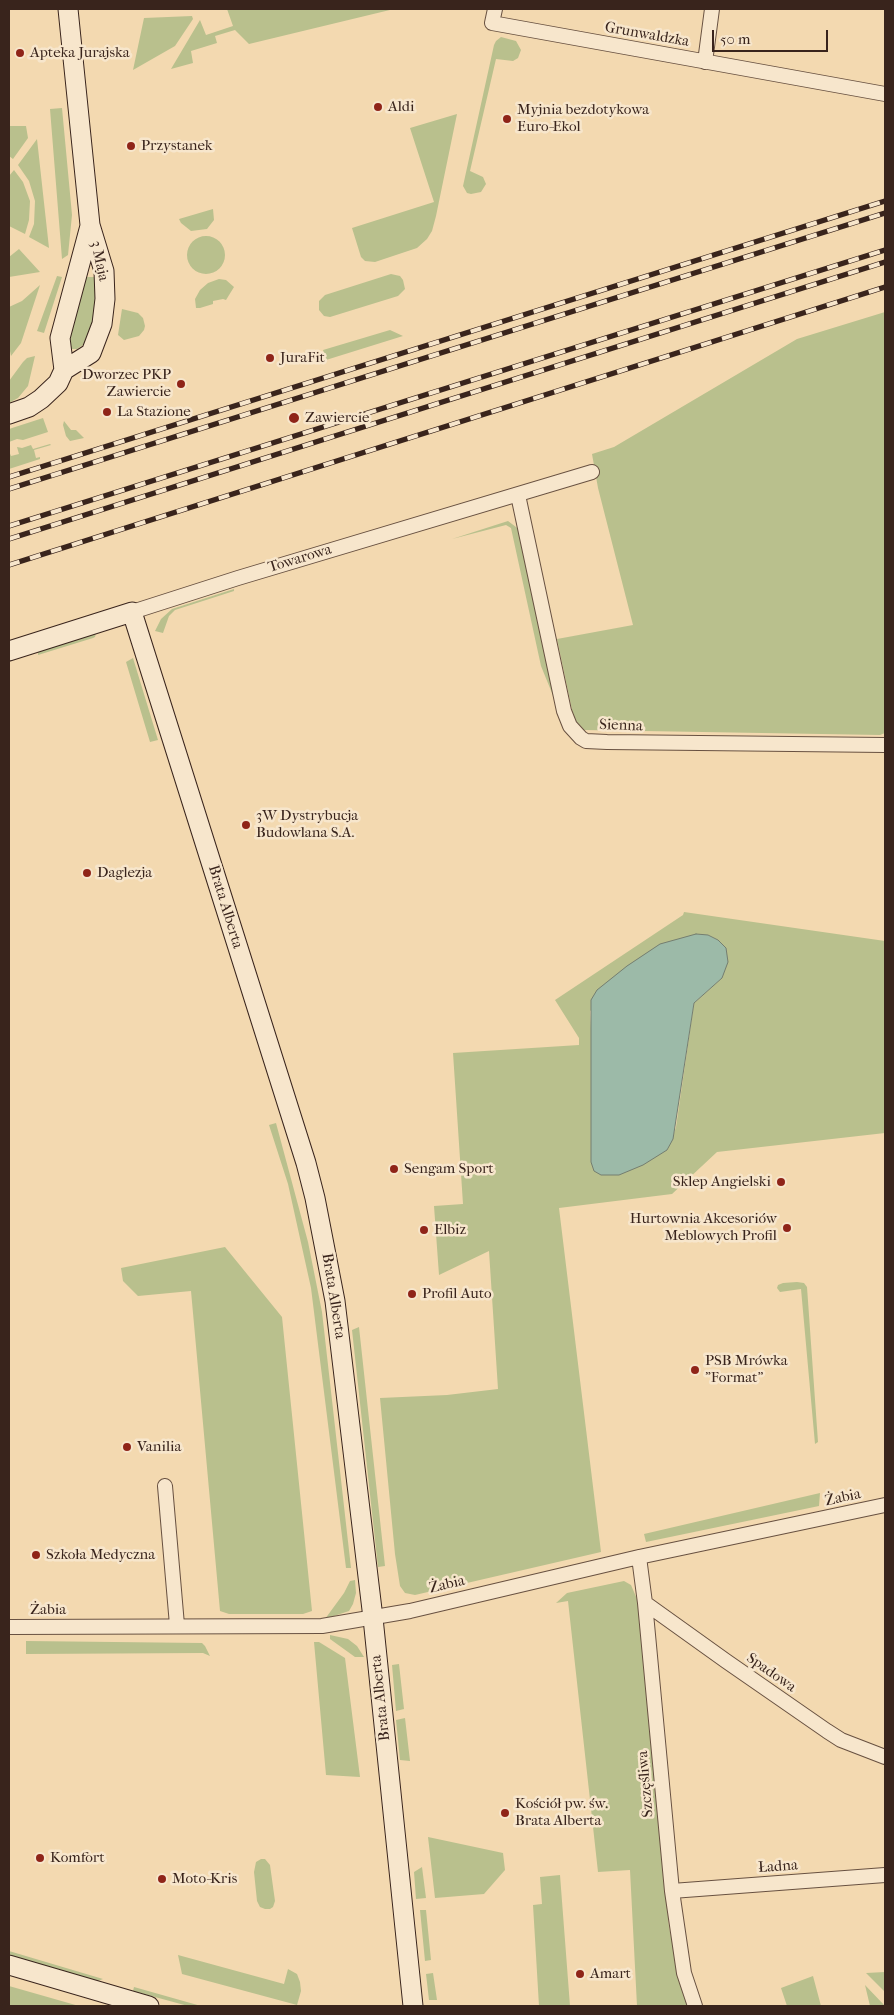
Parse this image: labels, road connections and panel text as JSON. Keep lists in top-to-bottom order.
{
  "streets": {
    "street": [
      "Grunwaldzka",
      "3 Maja",
      "Towarowa",
      "Sienna",
      "Brata Alberta",
      "Żabia",
      "Spadowa",
      "Szczęśliwa",
      "Ładna"
    ]
  },
  "crossings": [
    ["Towarowa", "Sienna"],
    ["Towarowa", "Brata Alberta"],
    ["Brata Alberta", "Żabia"],
    ["Żabia", "Szczęśliwa"],
    ["Spadowa", "Szczęśliwa"],
    ["Szczęśliwa", "Ładna"]
  ],
  "places": [
    "Apteka Jurajska",
    "Aldi",
    "Myjnia bezdotykowa Euro-Ekol",
    "Przystanek",
    "JuraFit",
    "Dworzec PKP Zawiercie",
    "La Stazione",
    "Zawiercie",
    "3W Dystrybucja Budowlana S.A.",
    "Daglezja",
    "Sengam Sport",
    "Sklep Angielski",
    "Hurtownia Akcesoriów Meblowych Profil",
    "Elbiz",
    "Profil Auto",
    "PSB Mrówka \"Format\"",
    "Vanilia",
    "Szkoła Medyczna",
    "Kościół pw. św. Brata Alberta",
    "Komfort",
    "Moto-Kris",
    "Amart"
  ],
  "scale_bar": "50 m"
}
